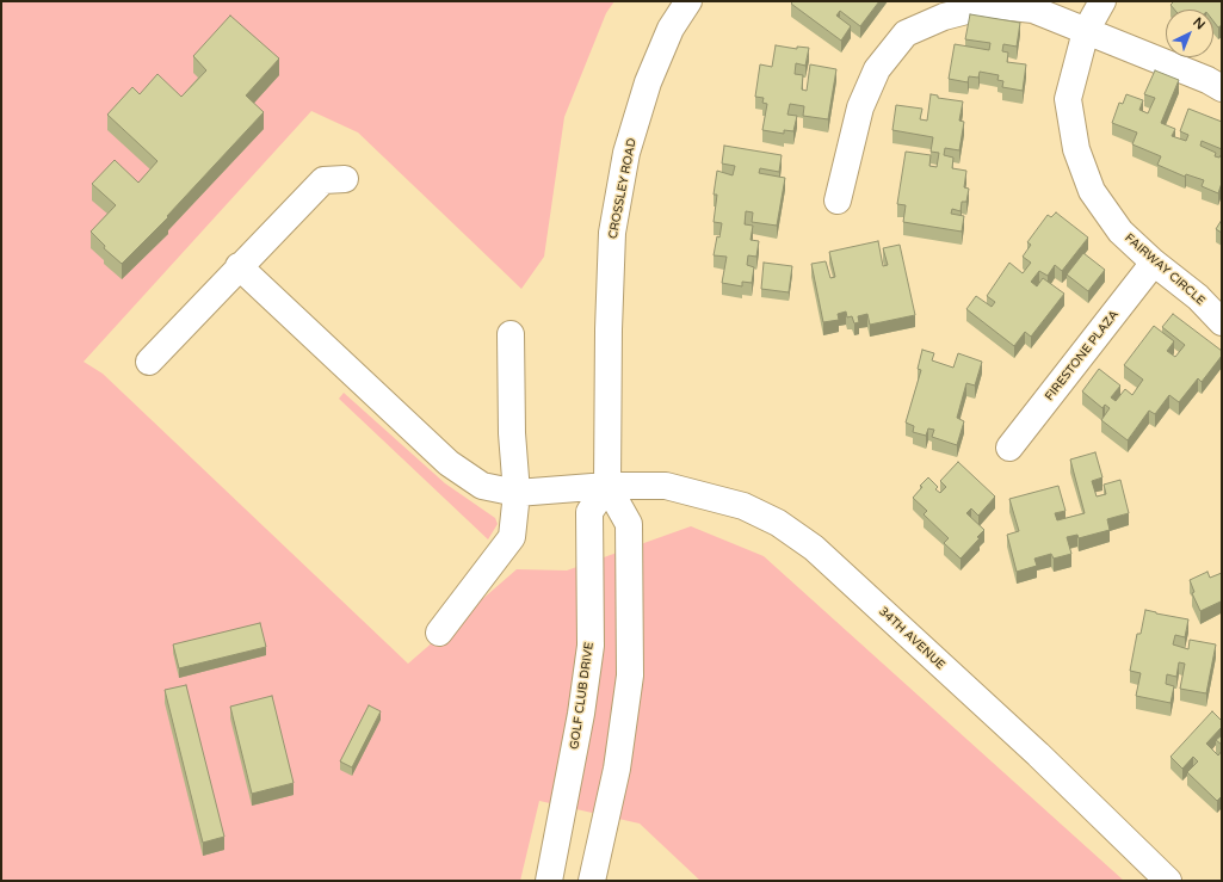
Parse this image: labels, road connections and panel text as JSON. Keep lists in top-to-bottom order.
{
  "streets": {
    "street": [
      "CROSSLEY ROAD",
      "FAIRWAY CIRCLE",
      "FIRESTONE PLAZA",
      "34TH AVENUE",
      "GOLF CLUB DRIVE"
    ]
  },
  "crossings": [
    ["CROSSLEY ROAD", "34TH AVENUE"],
    ["CROSSLEY ROAD", "GOLF CLUB DRIVE"],
    ["FAIRWAY CIRCLE", "FIRESTONE PLAZA"],
    ["34TH AVENUE", "GOLF CLUB DRIVE"]
  ],
  "north": "top right"
}
